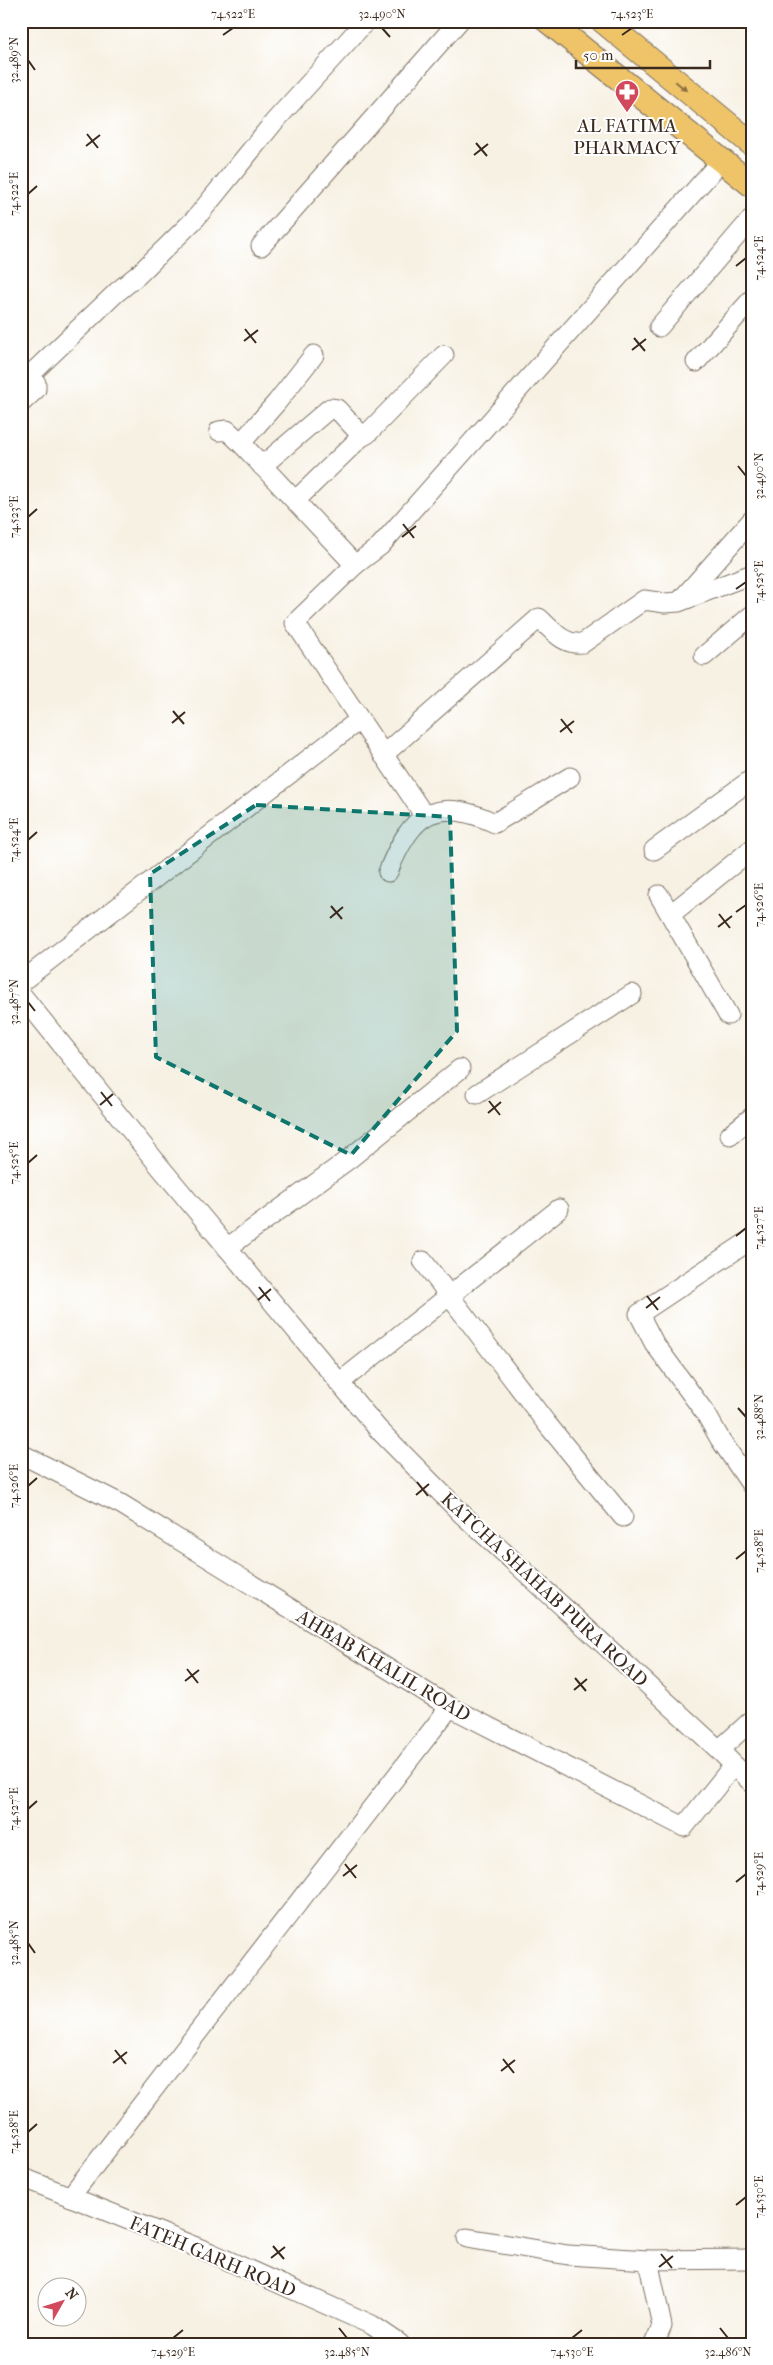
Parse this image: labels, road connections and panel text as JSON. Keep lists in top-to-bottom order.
{
  "streets": {
    "street": ["KATCHA SHAHAB PURA ROAD", "AHBAB KHALIL ROAD", "FATEH GARH ROAD"]
  },
  "crossings": [
    ["KATCHA SHAHAB PURA ROAD", "AHBAB KHALIL ROAD"]
  ],
  "places": {
    "pharmacy": ["AL FATIMA PHARMACY"]
  },
  "scale_bar": "50 m",
  "north": "top right",
  "coordinates": [
    "74.522°E",
    "32.490°N",
    "74.523°E",
    "32.489°N",
    "74.524°E",
    "74.525°E",
    "74.526°E",
    "32.487°N",
    "74.527°E",
    "32.488°N",
    "74.528°E",
    "74.529°E",
    "32.485°N",
    "74.530°E",
    "32.486°N"
  ]
}
